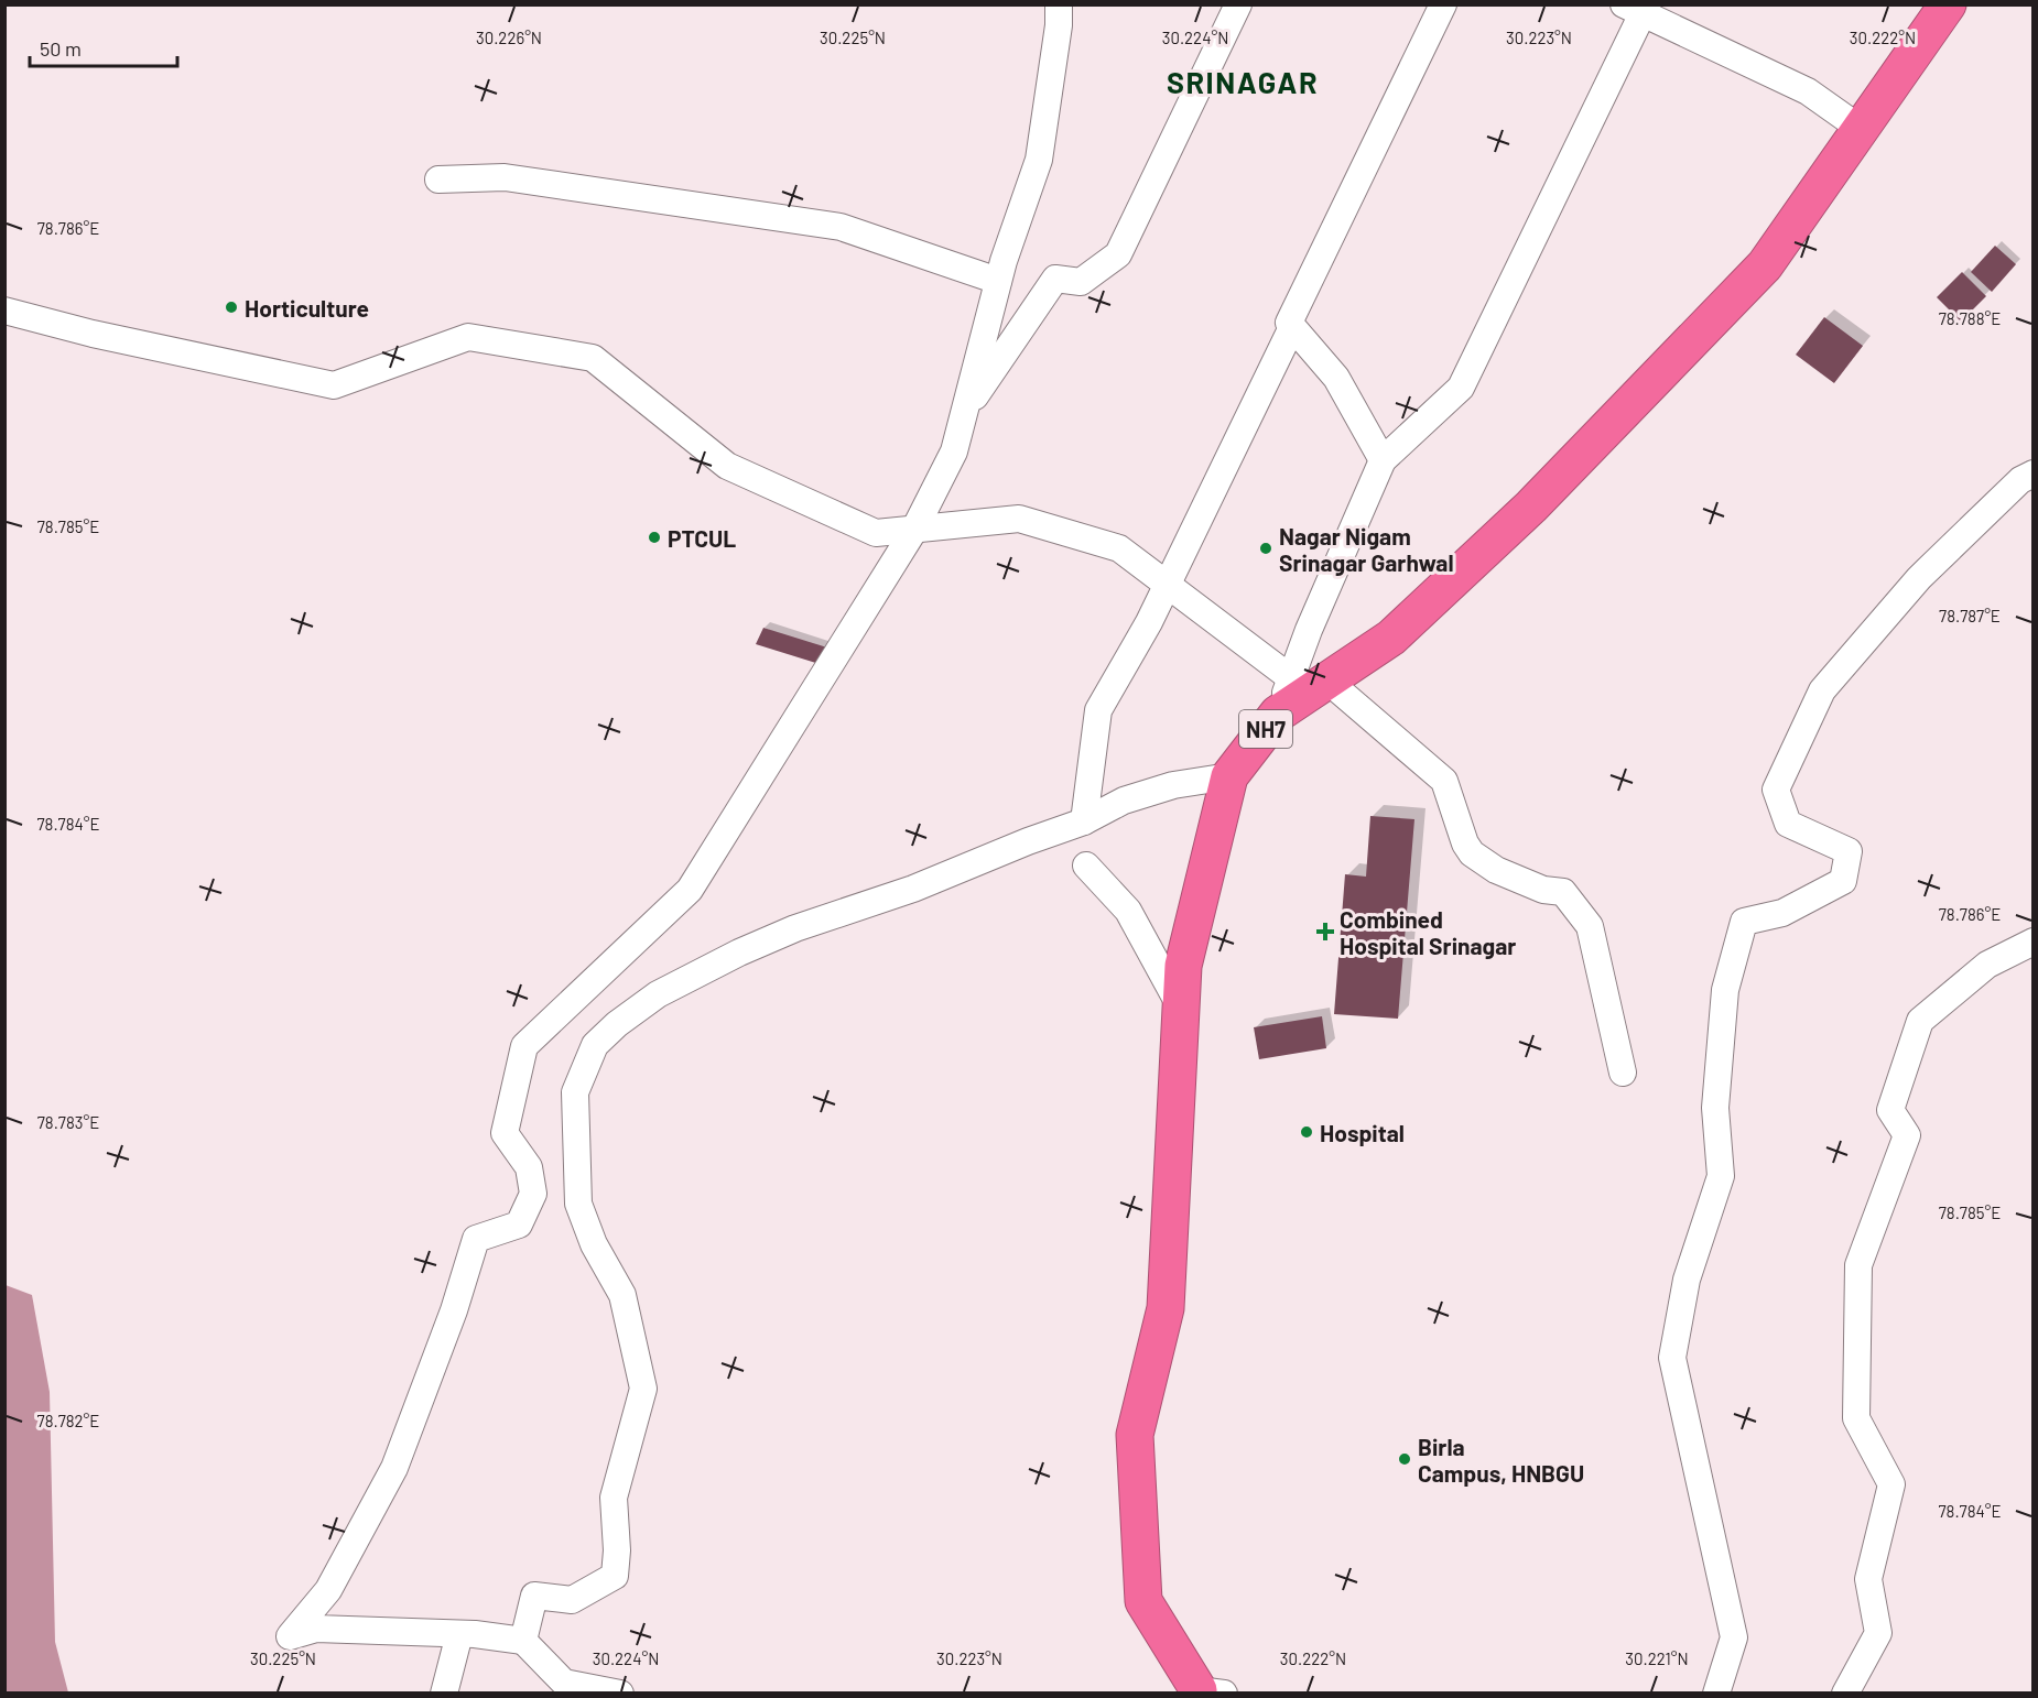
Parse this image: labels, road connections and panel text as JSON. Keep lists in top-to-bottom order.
{
  "streets": {
    "highway": ["NH7"]
  },
  "districts": ["SRINAGAR"],
  "places": {
    "other": [
      "Horticulture",
      "PTCUL",
      "Nagar Nigam Srinagar Garhwal",
      "Hospital",
      "Birla Campus, HNBGU"
    ],
    "health": ["Combined Hospital Srinagar"]
  },
  "scale_bar": "50 m",
  "coordinates": [
    "30.226°N",
    "30.225°N",
    "30.224°N",
    "30.223°N",
    "30.222°N",
    "78.786°E",
    "78.788°E",
    "78.785°E",
    "78.787°E",
    "78.784°E",
    "78.783°E",
    "78.782°E",
    "30.221°N"
  ]
}
